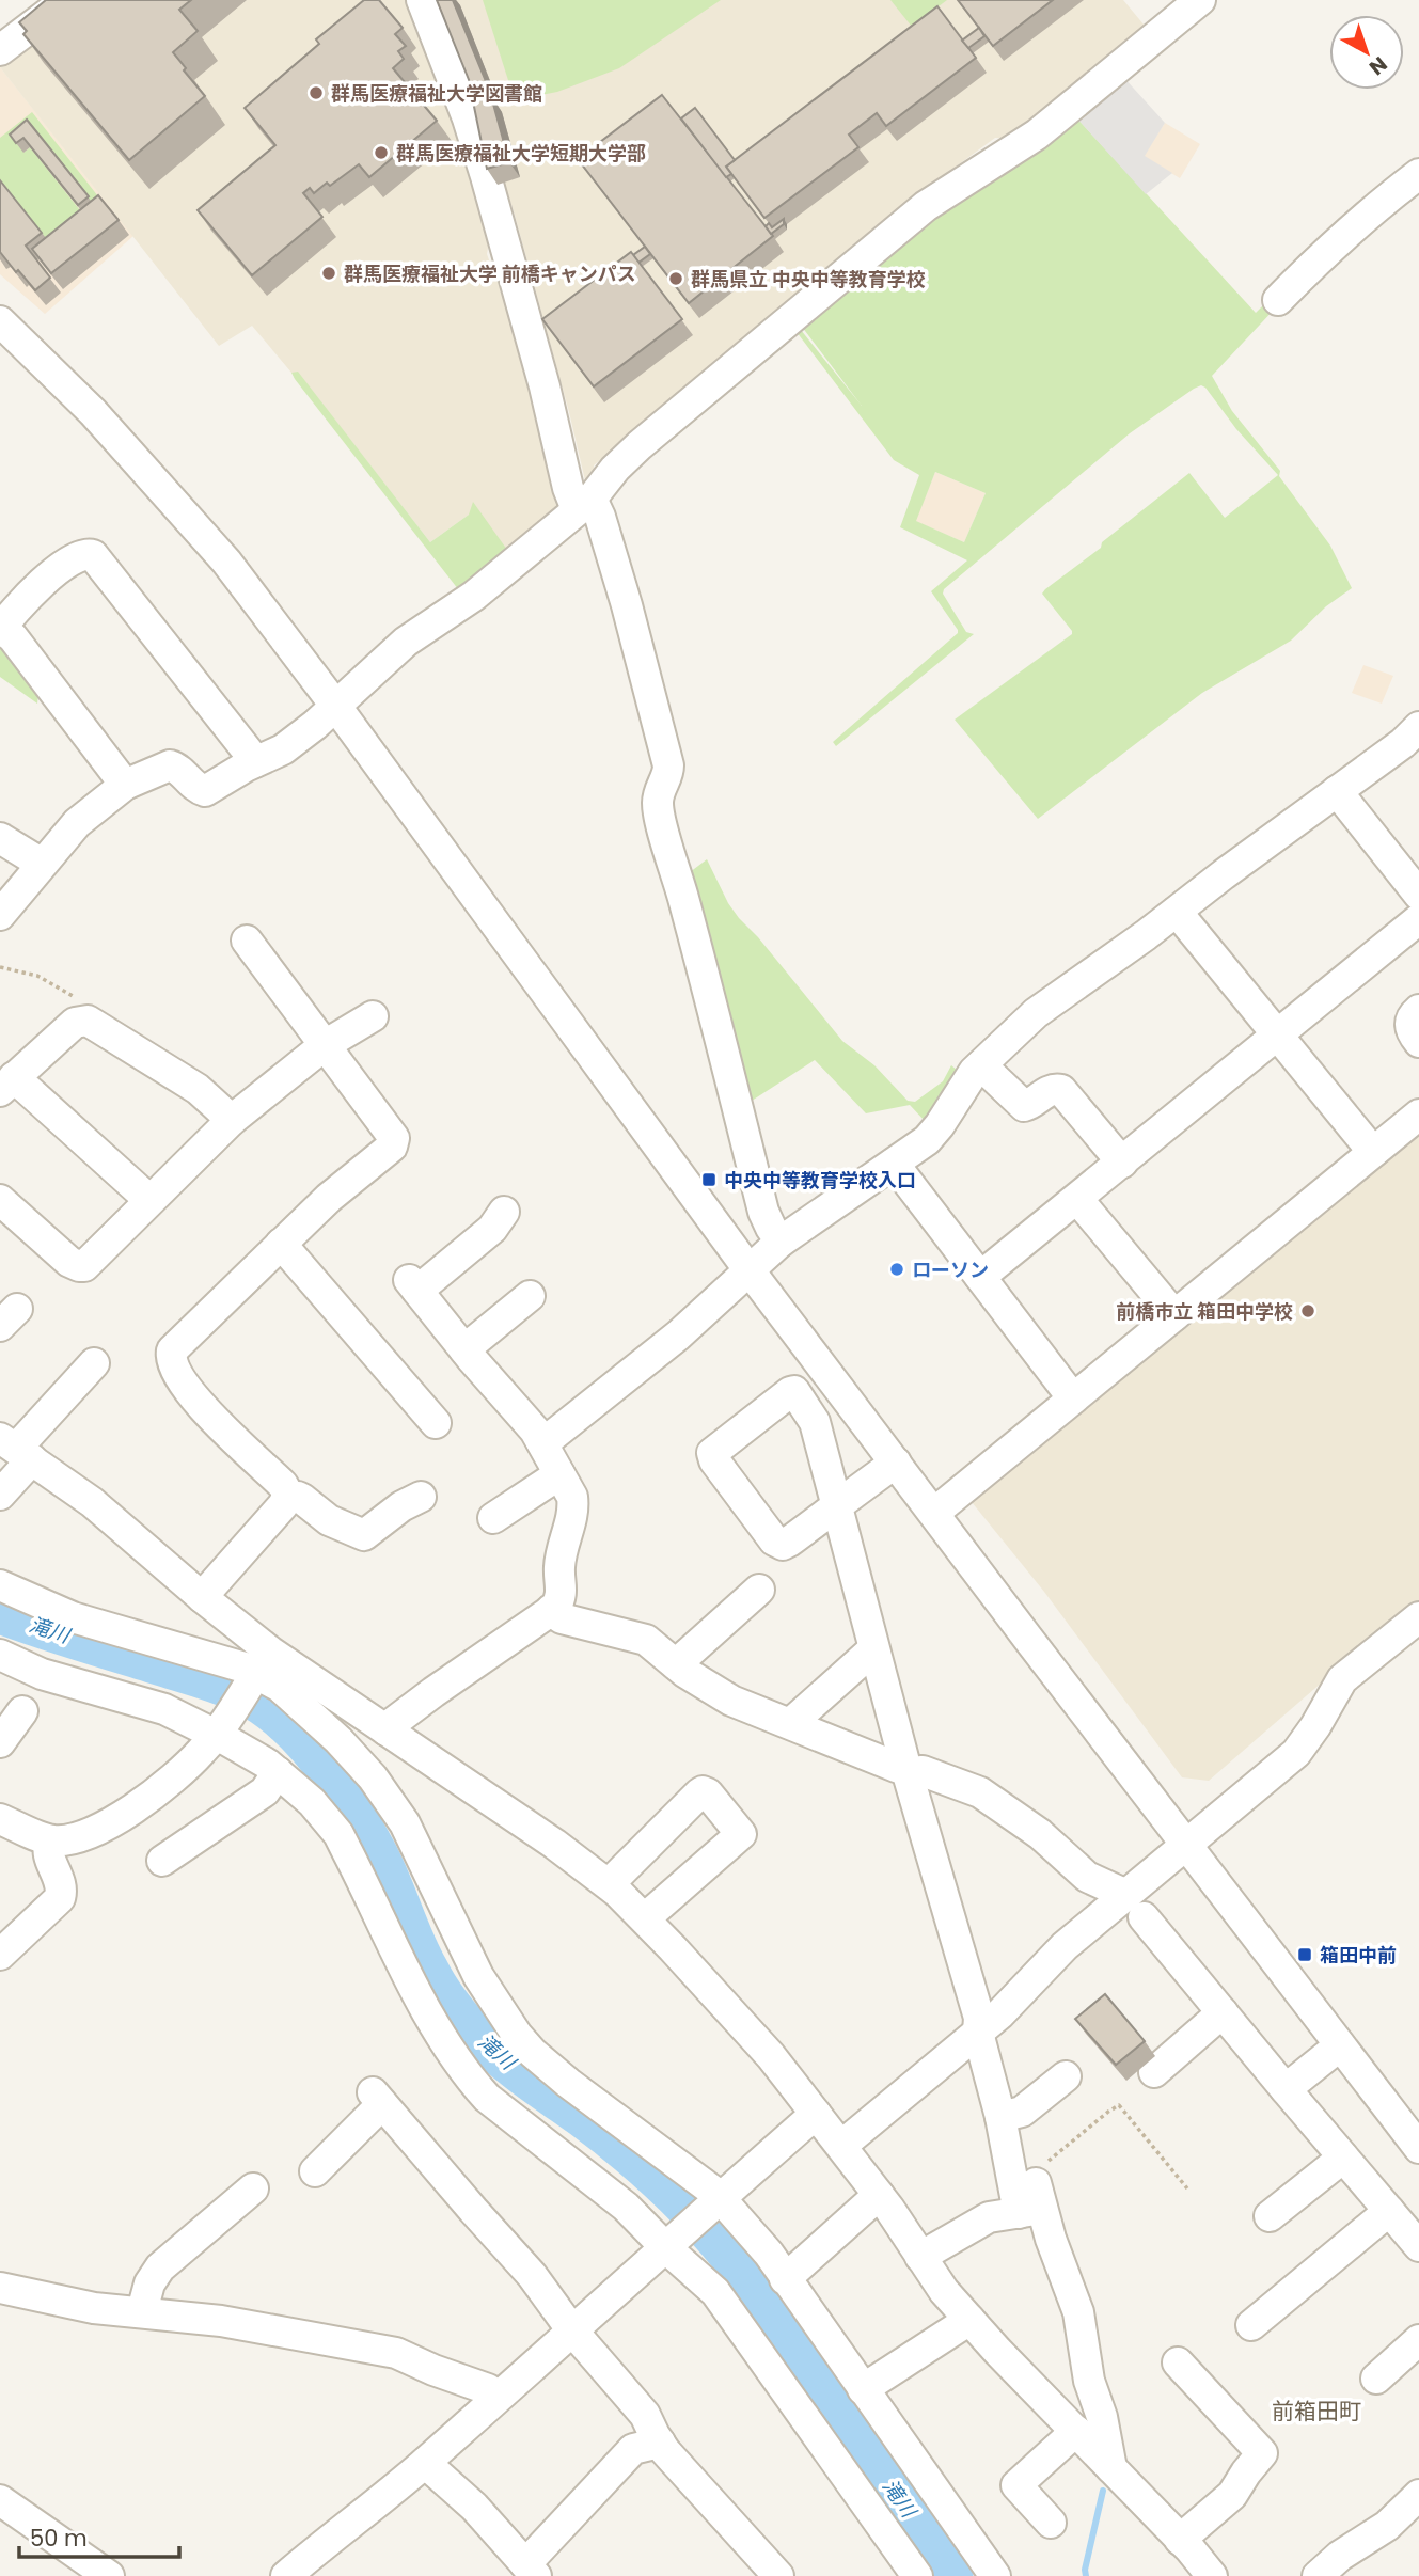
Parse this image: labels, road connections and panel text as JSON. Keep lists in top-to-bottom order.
{
  "districts": ["前箱田町"],
  "water": ["滝川"],
  "places": {
    "other": [
      "群馬医療福祉大学図書館",
      "群馬医療福祉大学短期大学部",
      "群馬医療福祉大学 前橋キャンパス",
      "群馬県立 中央中等教育学校",
      "ローソン",
      "前橋市立 箱田中学校"
    ],
    "transit": ["中央中等教育学校入口", "箱田中前"]
  },
  "scale_bar": "50 m",
  "north": "bottom right"
}
